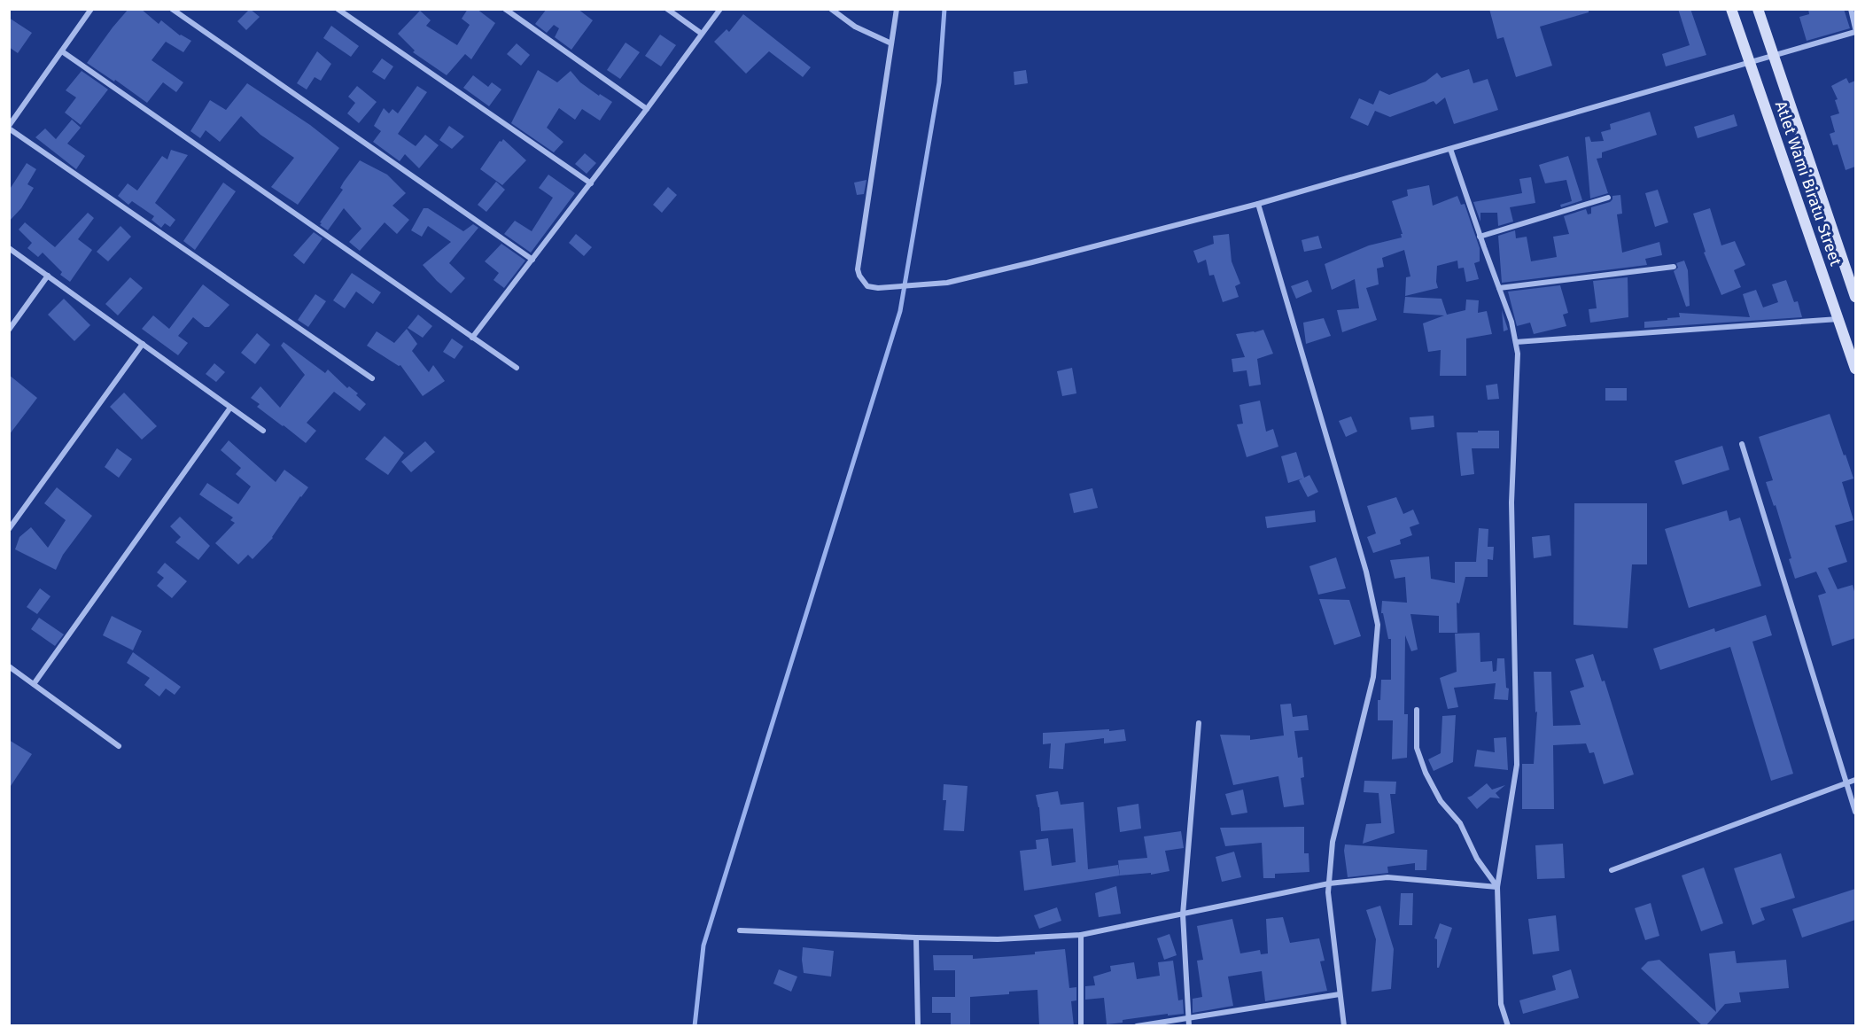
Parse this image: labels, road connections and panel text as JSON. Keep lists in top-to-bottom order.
{
  "streets": {
    "main road": ["Atlet Wami Biratu Street"]
  }
}
